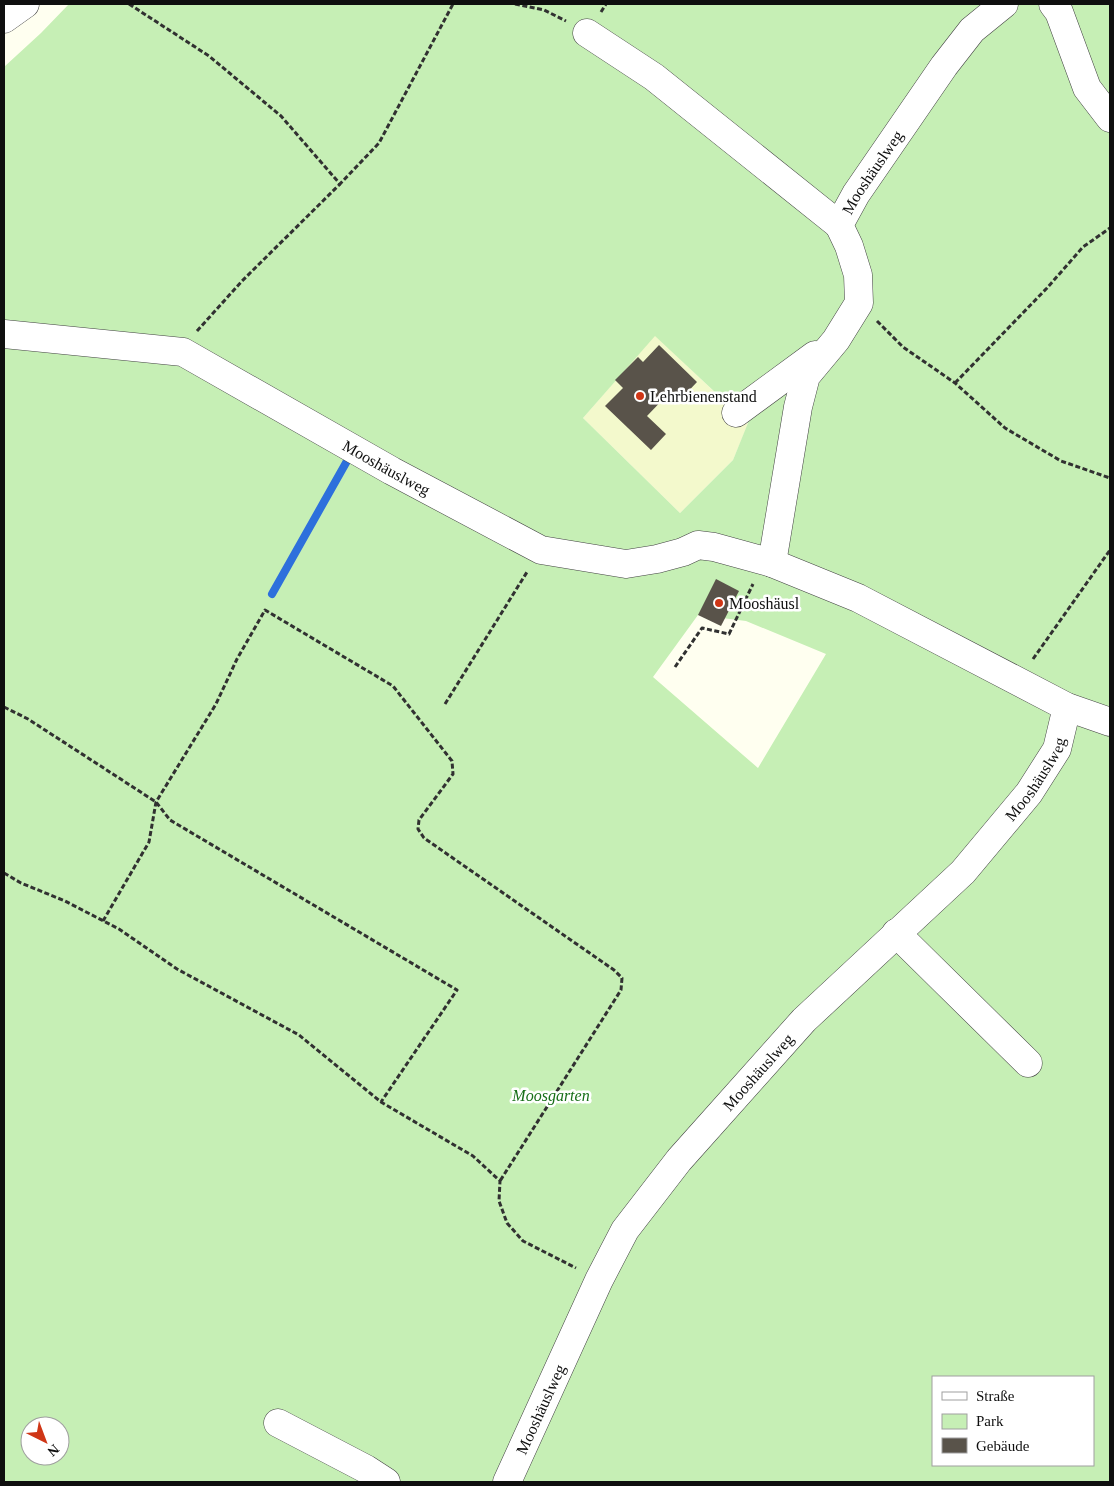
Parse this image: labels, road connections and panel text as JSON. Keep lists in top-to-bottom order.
{
  "streets": {
    "street": ["Mooshäuslweg"]
  },
  "parks": ["Moosgarten"],
  "places": ["Lehrbienenstand", "Mooshäusl"],
  "legend": ["Straße", "Park", "Gebäude"],
  "north": "bottom right"
}
